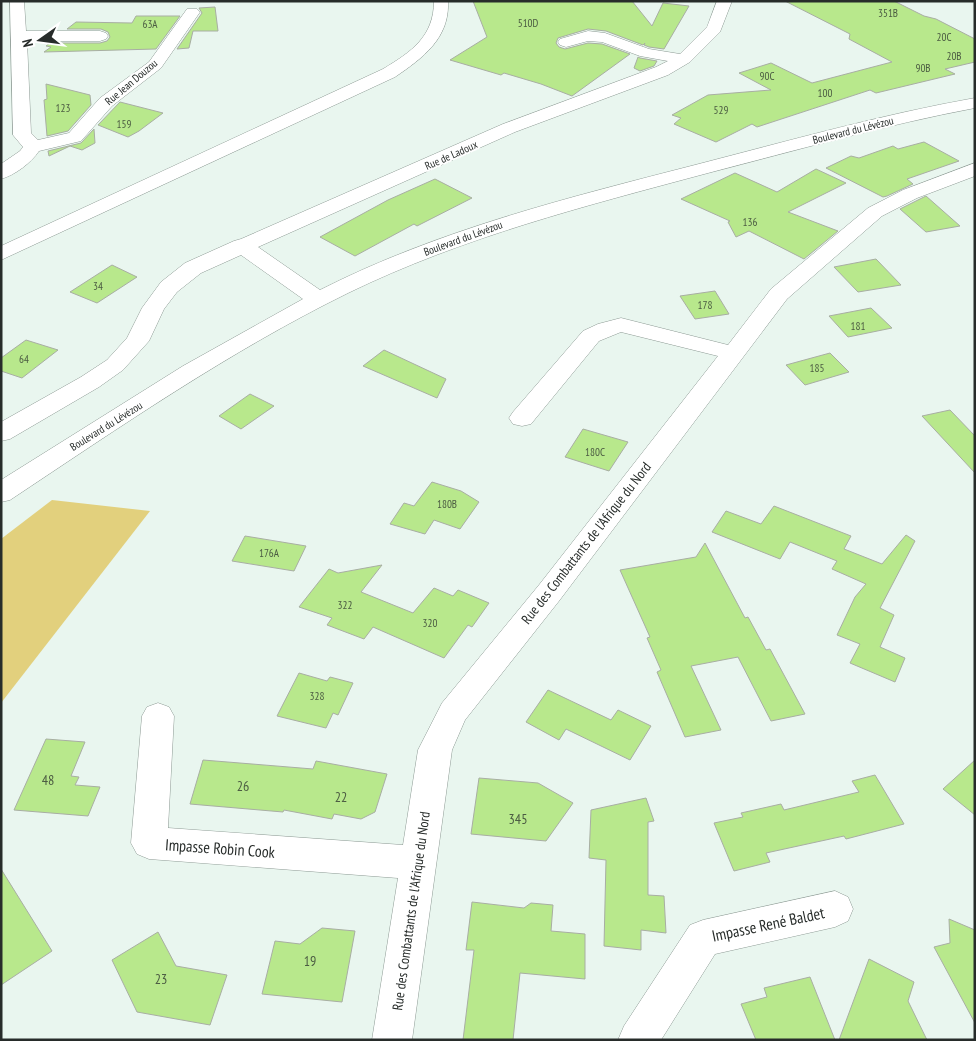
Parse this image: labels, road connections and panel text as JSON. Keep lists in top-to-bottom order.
{
  "streets": {
    "street": [
      "Rue Jean Douzou",
      "Boulevard du Lévézou",
      "Rue de Ladoux",
      "Rue des Combattants de l'Afrique du Nord",
      "Impasse Robin Cook",
      "Impasse René Baldet"
    ]
  },
  "crossings": [
    ["Rue des Combattants de l'Afrique du Nord", "Impasse Robin Cook"]
  ],
  "house_numbers": [
    "351B",
    "510D",
    "63A",
    "20C",
    "20B",
    "90B",
    "90C",
    "100",
    "123",
    "529",
    "159",
    "136",
    "34",
    "178",
    "181",
    "64",
    "185",
    "180C",
    "180B",
    "176A",
    "322",
    "320",
    "328",
    "48",
    "26",
    "22",
    "345",
    "19",
    "23"
  ],
  "north": "left"
}
